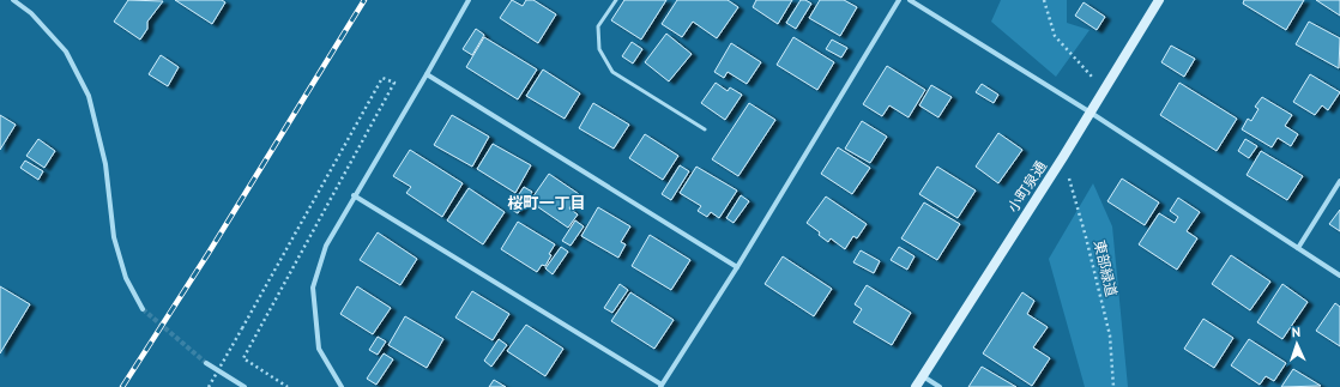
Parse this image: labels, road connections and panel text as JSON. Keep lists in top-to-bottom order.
{
  "streets": {
    "street": ["小町泉通"],
    "path": ["東部緑道"]
  },
  "crossings": [
    ["小町泉通", "東部緑道"]
  ],
  "districts": ["桜町一丁目"],
  "north": "top"
}
